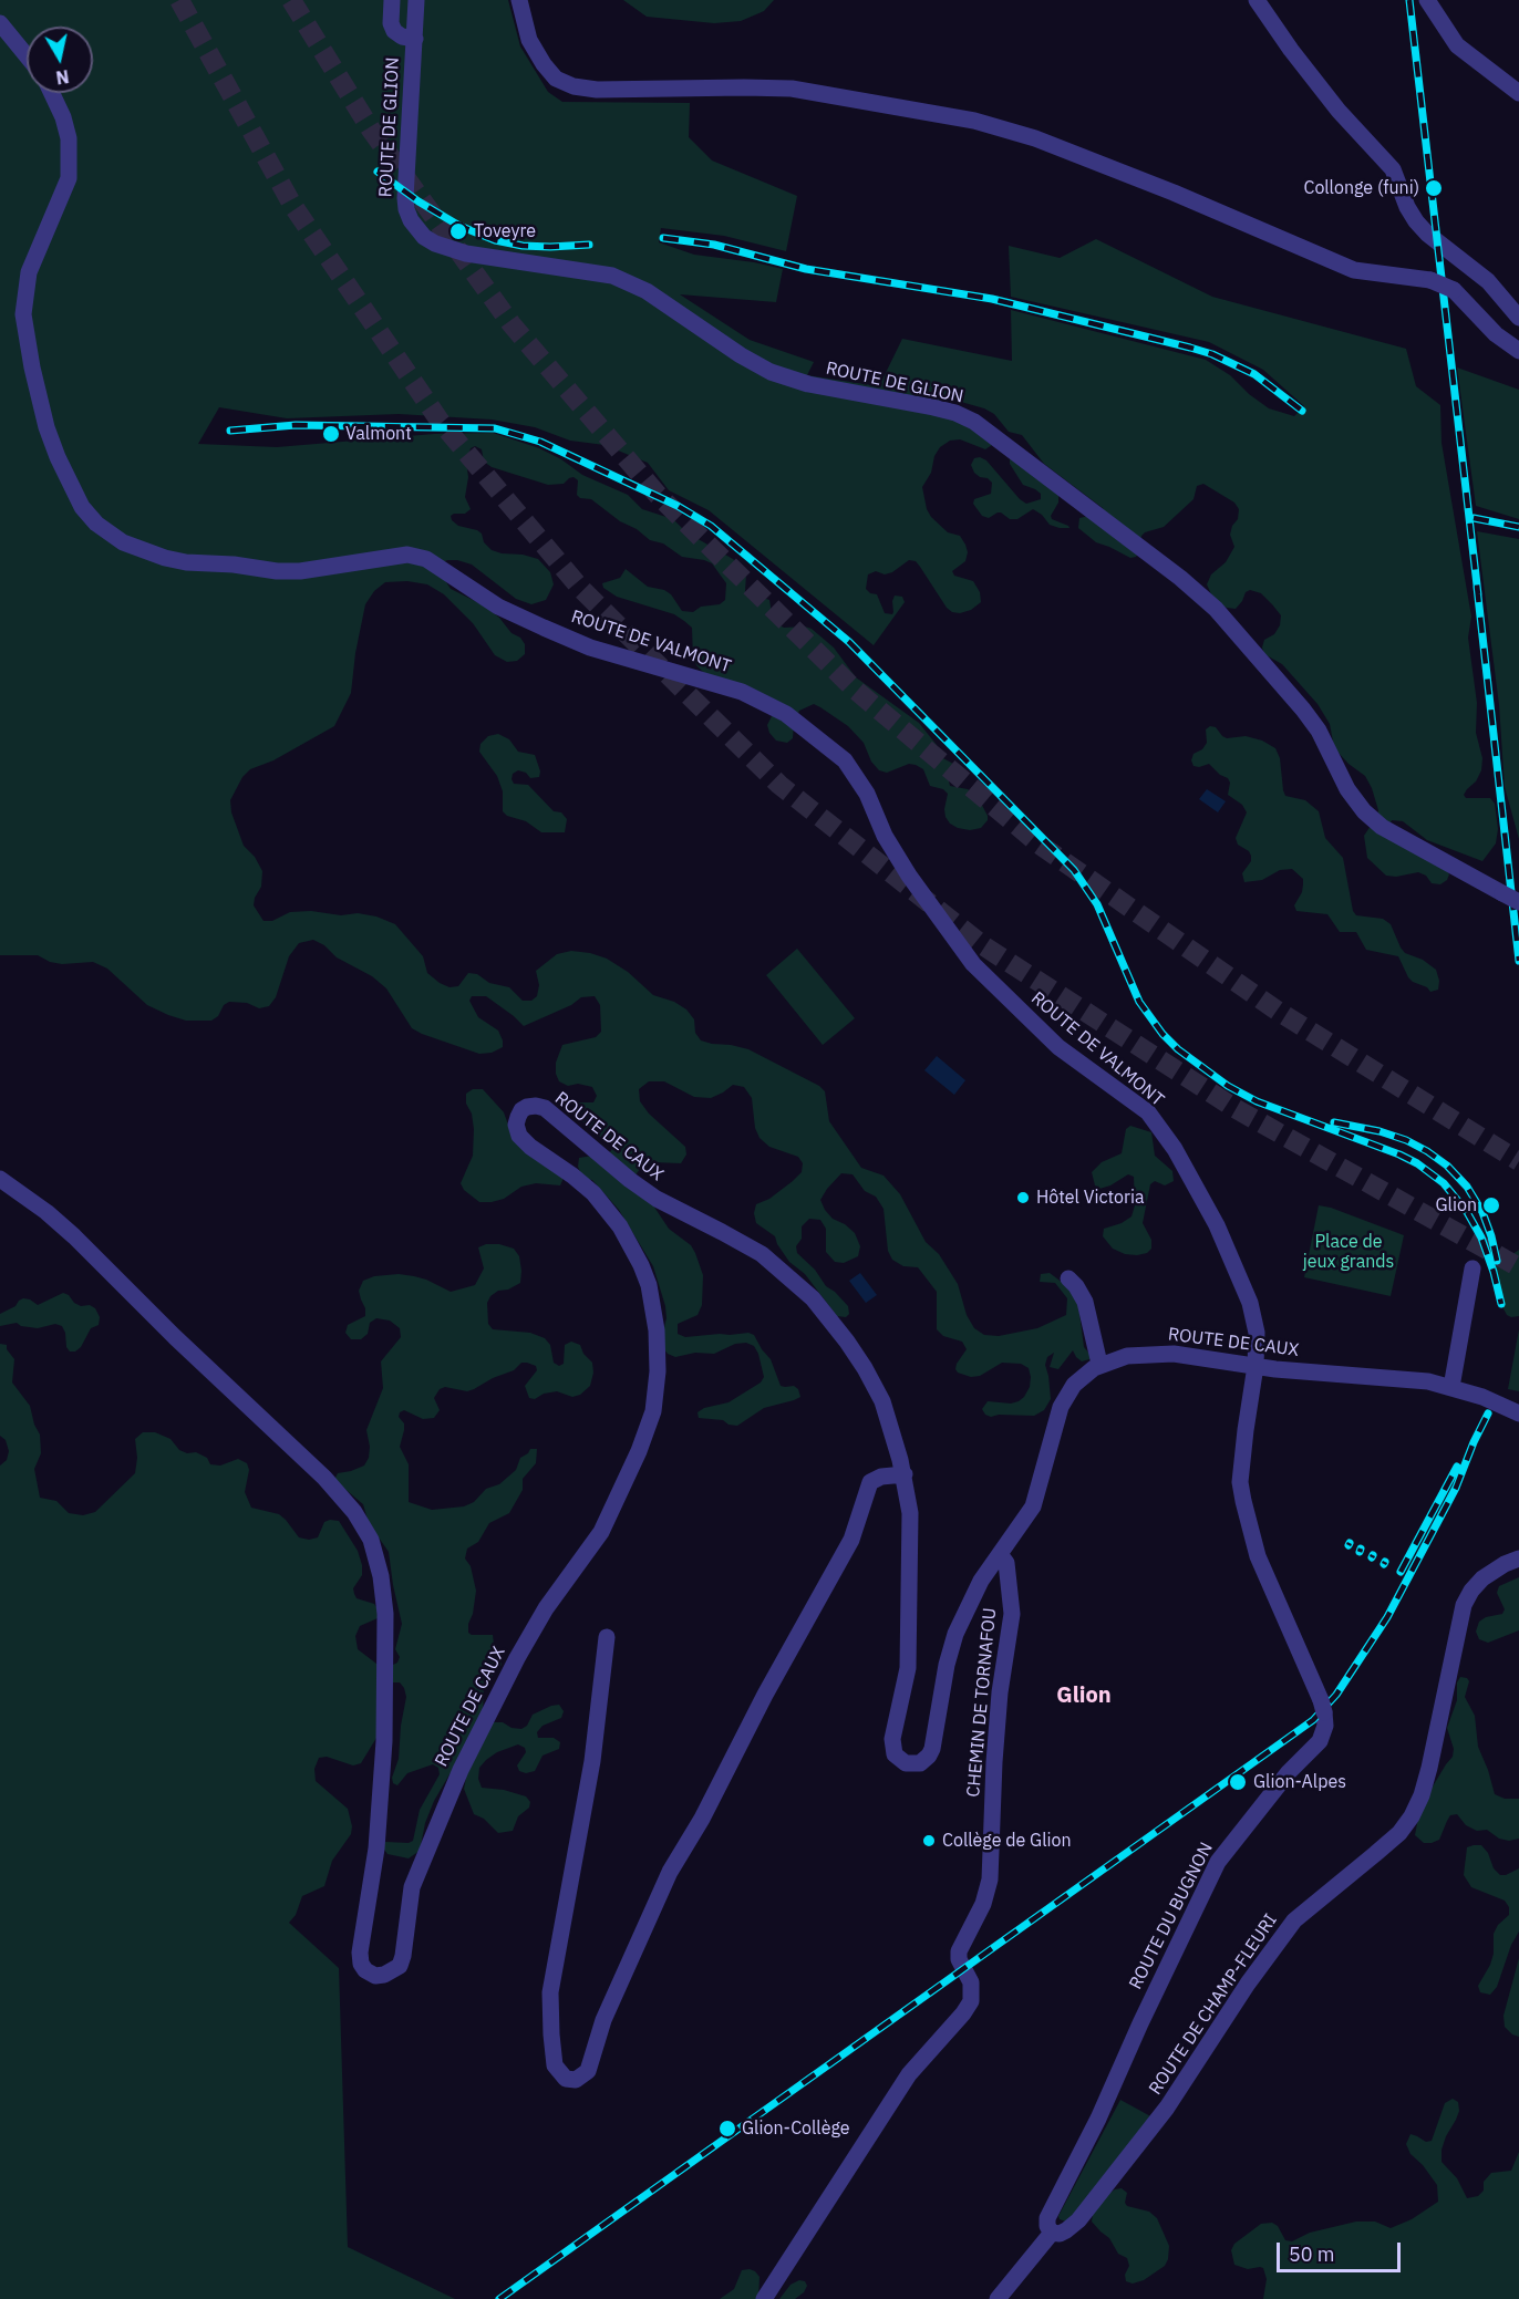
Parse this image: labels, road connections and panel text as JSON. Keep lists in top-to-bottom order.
{
  "streets": {
    "street": [
      "ROUTE DE GLION",
      "ROUTE DE VALMONT",
      "ROUTE DE CAUX",
      "CHEMIN DE TORNAFOU",
      "ROUTE DU BUGNON",
      "ROUTE DE CHAMP-FLEURI"
    ]
  },
  "crossings": [
    ["ROUTE DE VALMONT", "ROUTE DE CAUX"],
    ["ROUTE DE VALMONT", "ROUTE DU BUGNON"],
    ["ROUTE DE CAUX", "CHEMIN DE TORNAFOU"],
    ["ROUTE DE CAUX", "ROUTE DU BUGNON"],
    ["ROUTE DU BUGNON", "ROUTE DE CHAMP-FLEURI"]
  ],
  "districts": ["Glion"],
  "parks": ["Place de jeux grands"],
  "places": [
    "Collonge (funi)",
    "Toveyre",
    "Valmont",
    "Hôtel Victoria",
    "Glion",
    "Glion-Alpes",
    "Collège de Glion",
    "Glion-Collège"
  ],
  "scale_bar": "50 m",
  "north": "bottom"
}
